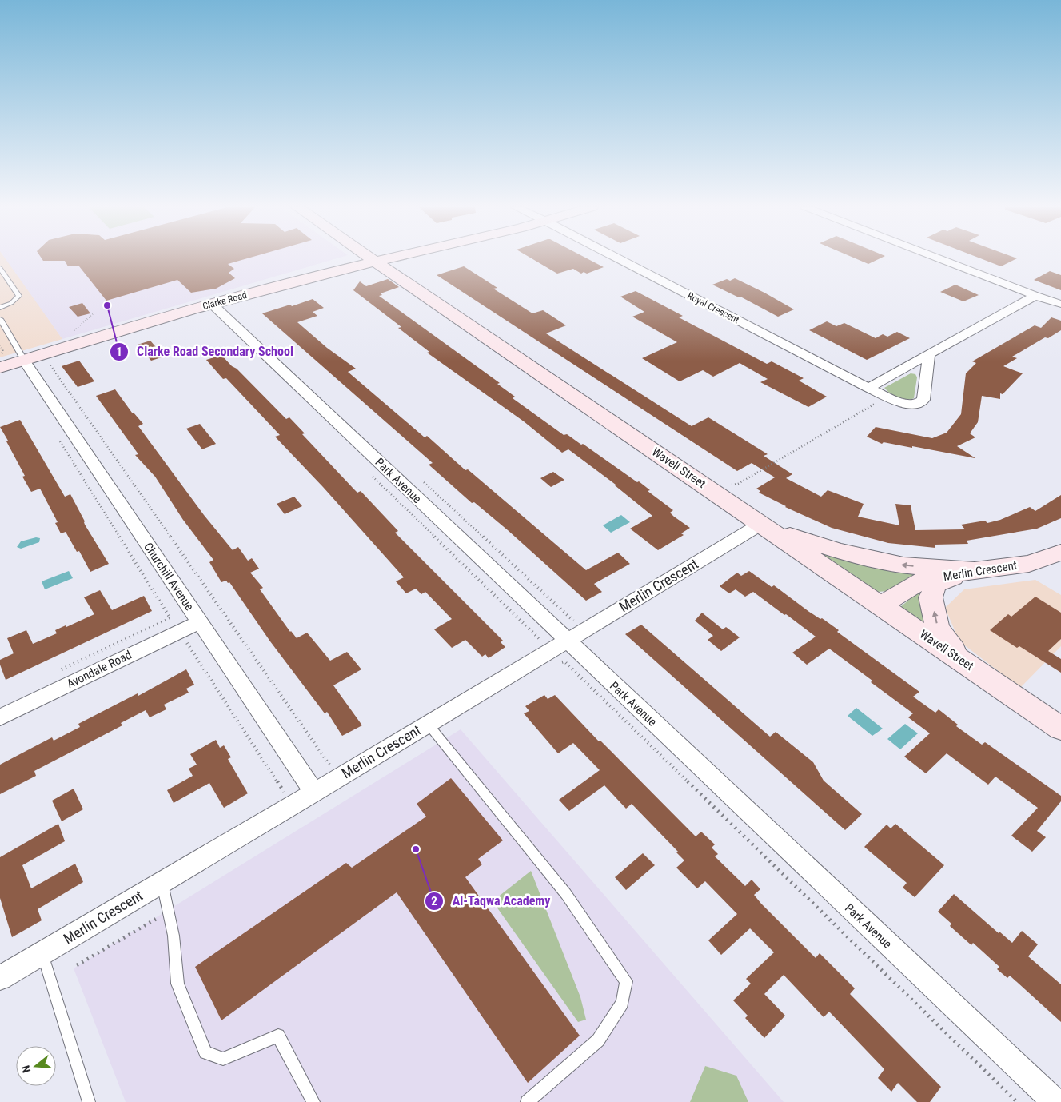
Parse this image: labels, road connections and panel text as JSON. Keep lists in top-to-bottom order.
{
  "streets": {
    "street": [
      "Clarke Road",
      "Royal Crescent",
      "Wavell Street",
      "Park Avenue",
      "Merlin Crescent",
      "Churchill Avenue",
      "Avondale Road"
    ]
  },
  "crossings": [
    ["Clarke Road", "Wavell Street"],
    ["Clarke Road", "Park Avenue"],
    ["Clarke Road", "Churchill Avenue"],
    ["Wavell Street", "Merlin Crescent"],
    ["Park Avenue", "Merlin Crescent"],
    ["Merlin Crescent", "Churchill Avenue"],
    ["Churchill Avenue", "Avondale Road"]
  ],
  "places": ["Clarke Road Secondary School", "Al-Taqwa Academy"],
  "north": "left"
}
